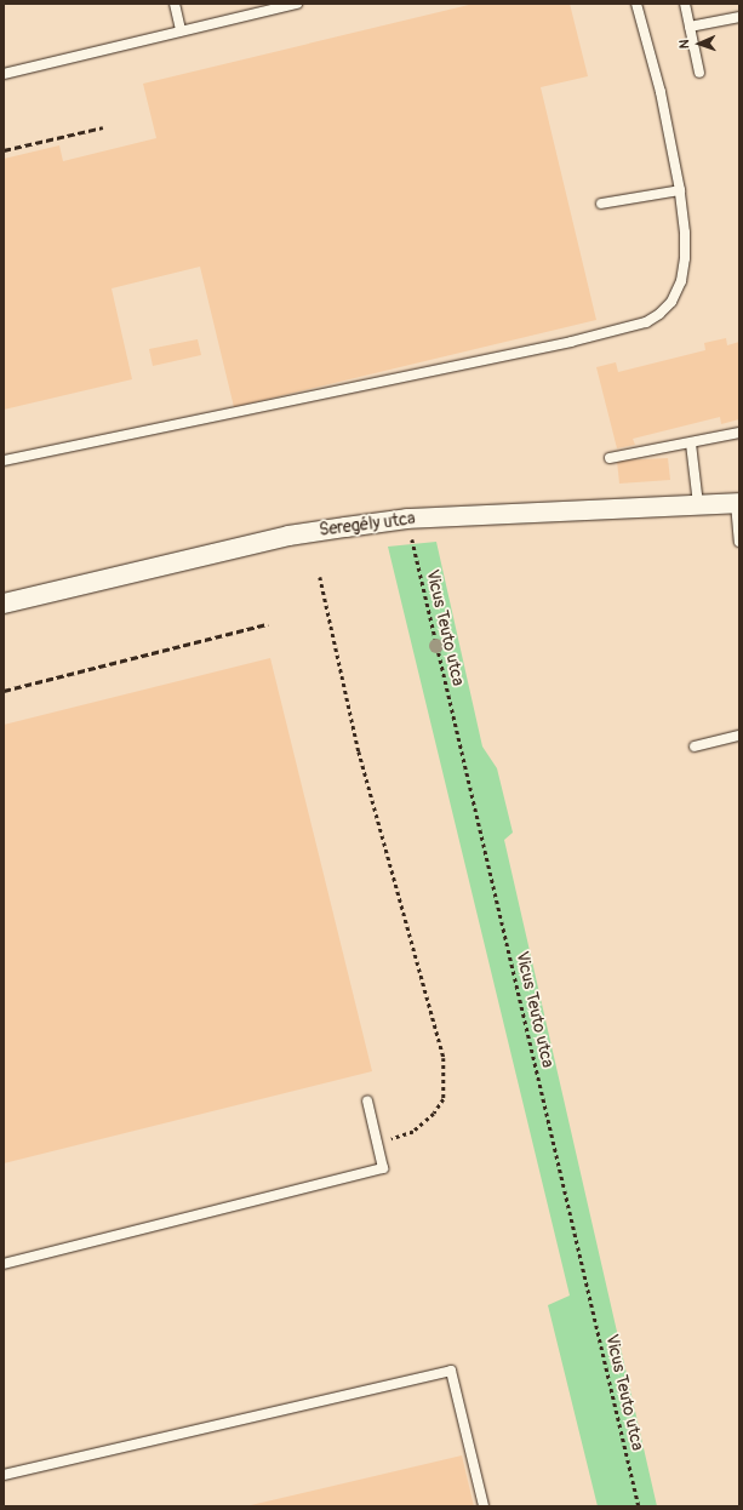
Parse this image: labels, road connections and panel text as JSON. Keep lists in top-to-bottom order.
{
  "streets": {
    "street": ["Seregély utca"],
    "path": ["Vicus Teuto utca"]
  },
  "crossings": [
    ["Seregély utca", "Vicus Teuto utca"]
  ],
  "north": "left"
}
